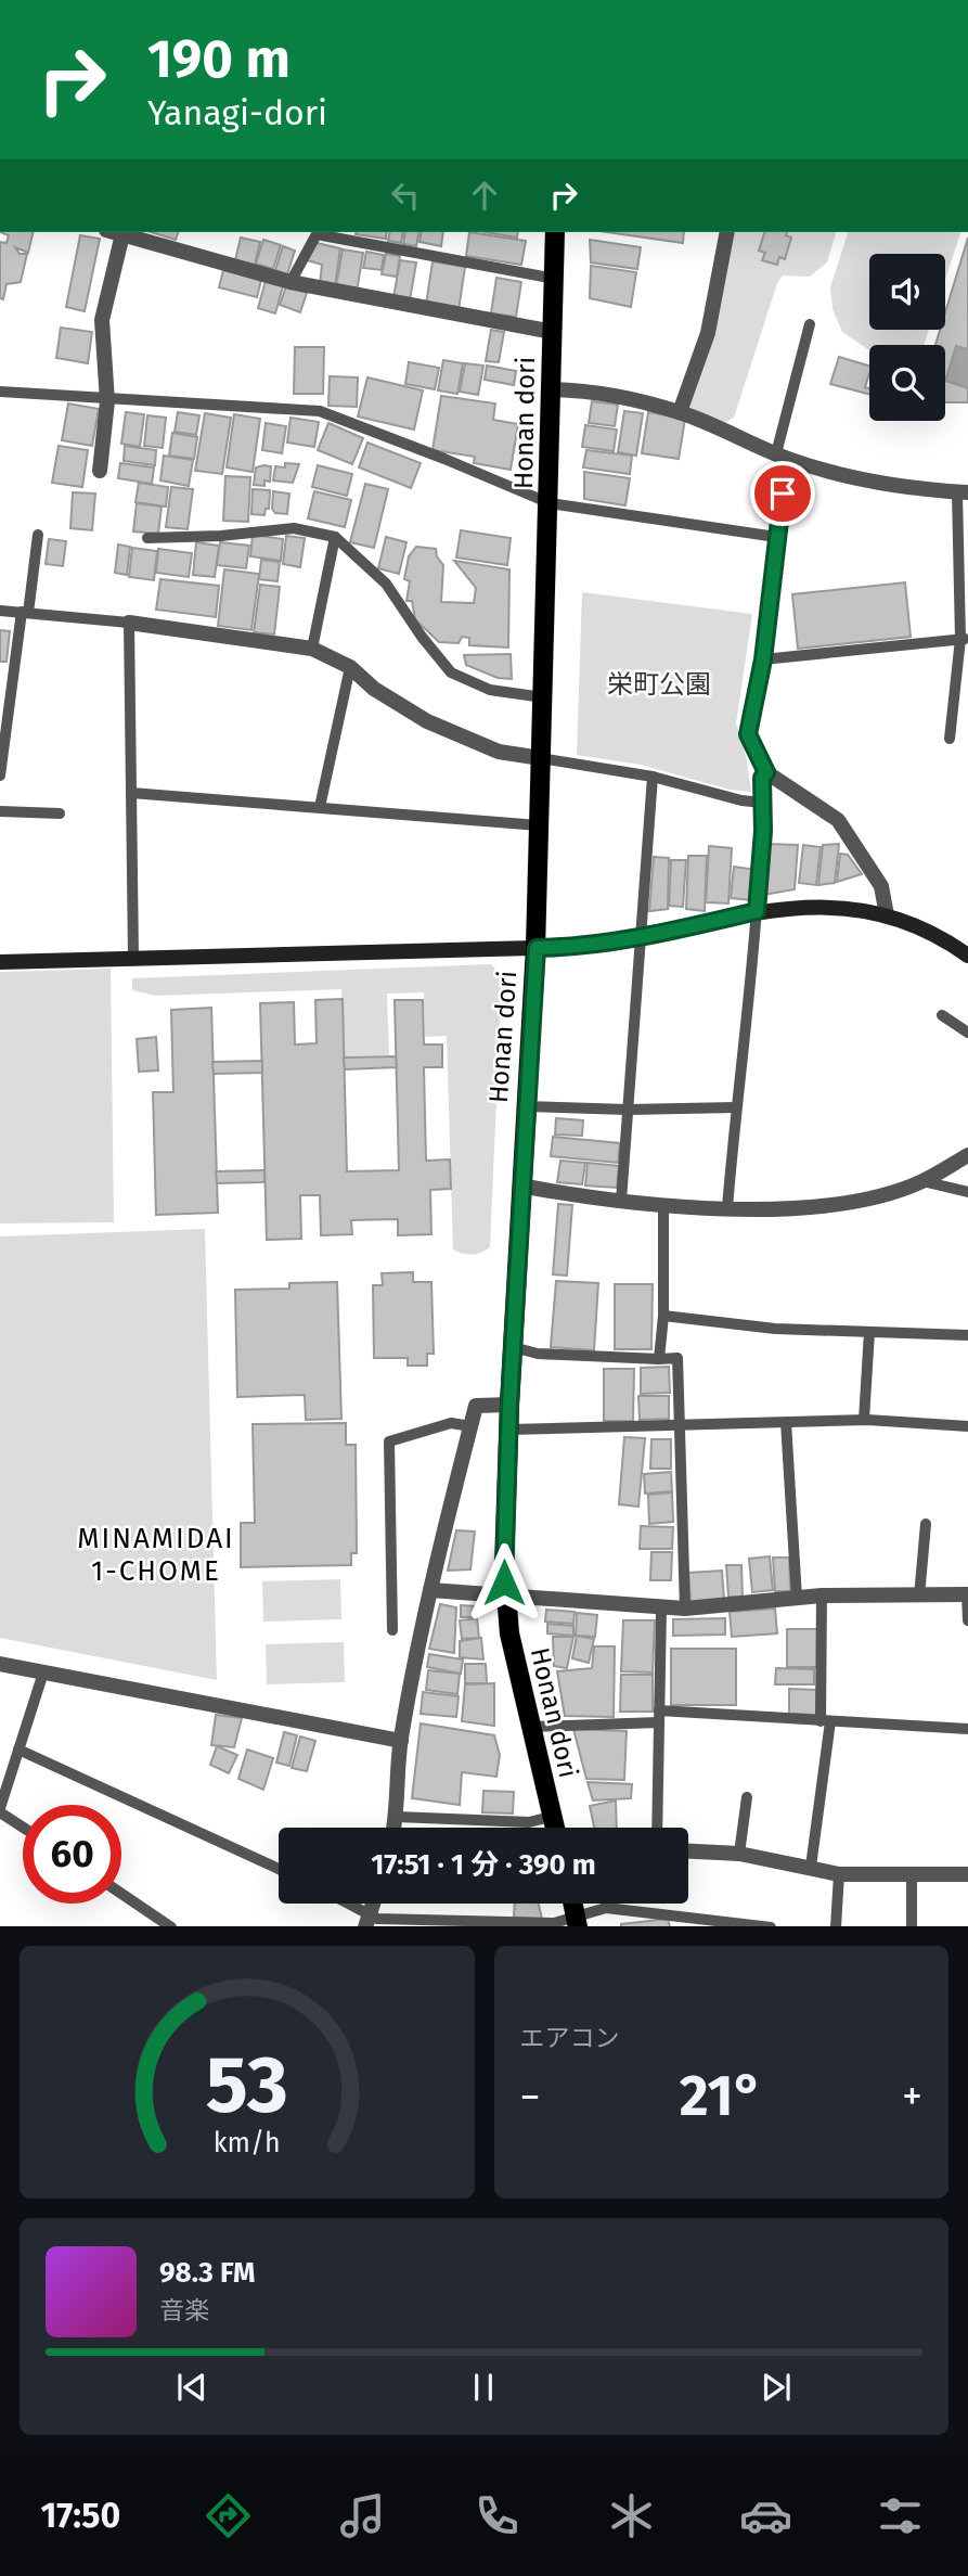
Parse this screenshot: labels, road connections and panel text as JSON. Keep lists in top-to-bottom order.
{
  "streets": {
    "main road": ["Honan dori"]
  },
  "districts": ["MINAMIDAI 1-CHOME"],
  "parks": ["栄町公園"],
  "page": {
    "turn": ["190 m", "Yanagi-dori"],
    "limit": "60",
    "trip": "17:51 · 1 分 · 390 m",
    "tile": "エアコン",
    "heat": ["−", "21°", "+"],
    "song": ["98.3 FM", "音楽"],
    "tabs": "17:50",
    "gauge": ["53", "km/h"]
  }
}
